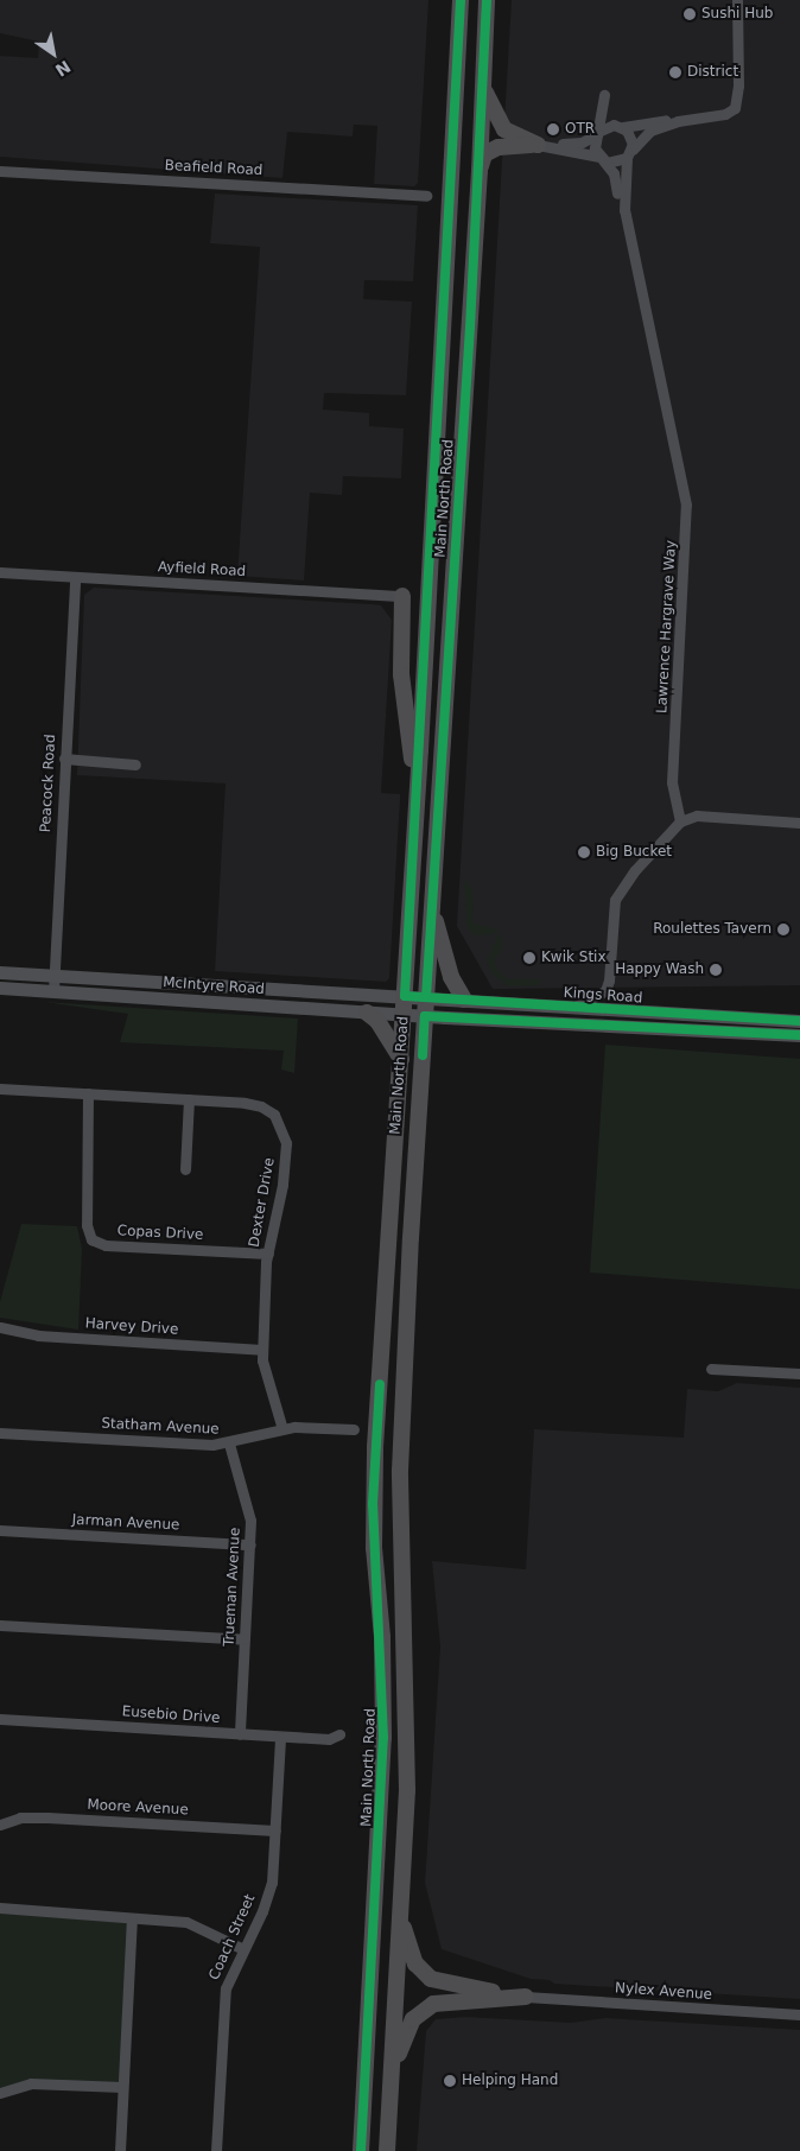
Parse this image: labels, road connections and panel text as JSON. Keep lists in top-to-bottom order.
{
  "streets": {
    "highway": ["Main North Road"],
    "main road": ["McIntyre Road", "Kings Road"],
    "street": [
      "Beafield Road",
      "Ayfield Road",
      "Lawrence Hargrave Way",
      "Peacock Road",
      "Dexter Drive",
      "Copas Drive",
      "Harvey Drive",
      "Statham Avenue",
      "Jarman Avenue",
      "Trueman Avenue",
      "Eusebio Drive",
      "Moore Avenue",
      "Coach Street",
      "Nylex Avenue"
    ]
  },
  "crossings": [
    ["Main North Road", "McIntyre Road"],
    ["Main North Road", "Kings Road"],
    ["Ayfield Road", "Peacock Road"],
    ["Peacock Road", "McIntyre Road"],
    ["McIntyre Road", "Kings Road"],
    ["Dexter Drive", "Copas Drive"],
    ["Dexter Drive", "Harvey Drive"],
    ["Dexter Drive", "Statham Avenue"],
    ["Statham Avenue", "Trueman Avenue"],
    ["Jarman Avenue", "Trueman Avenue"],
    ["Trueman Avenue", "Eusebio Drive"],
    ["Eusebio Drive", "Coach Street"],
    ["Moore Avenue", "Coach Street"]
  ],
  "places": [
    "Sushi Hub",
    "District",
    "OTR",
    "Big Bucket",
    "Roulettes Tavern",
    "Kwik Stix",
    "Happy Wash",
    "Helping Hand"
  ],
  "north": "bottom right"
}
